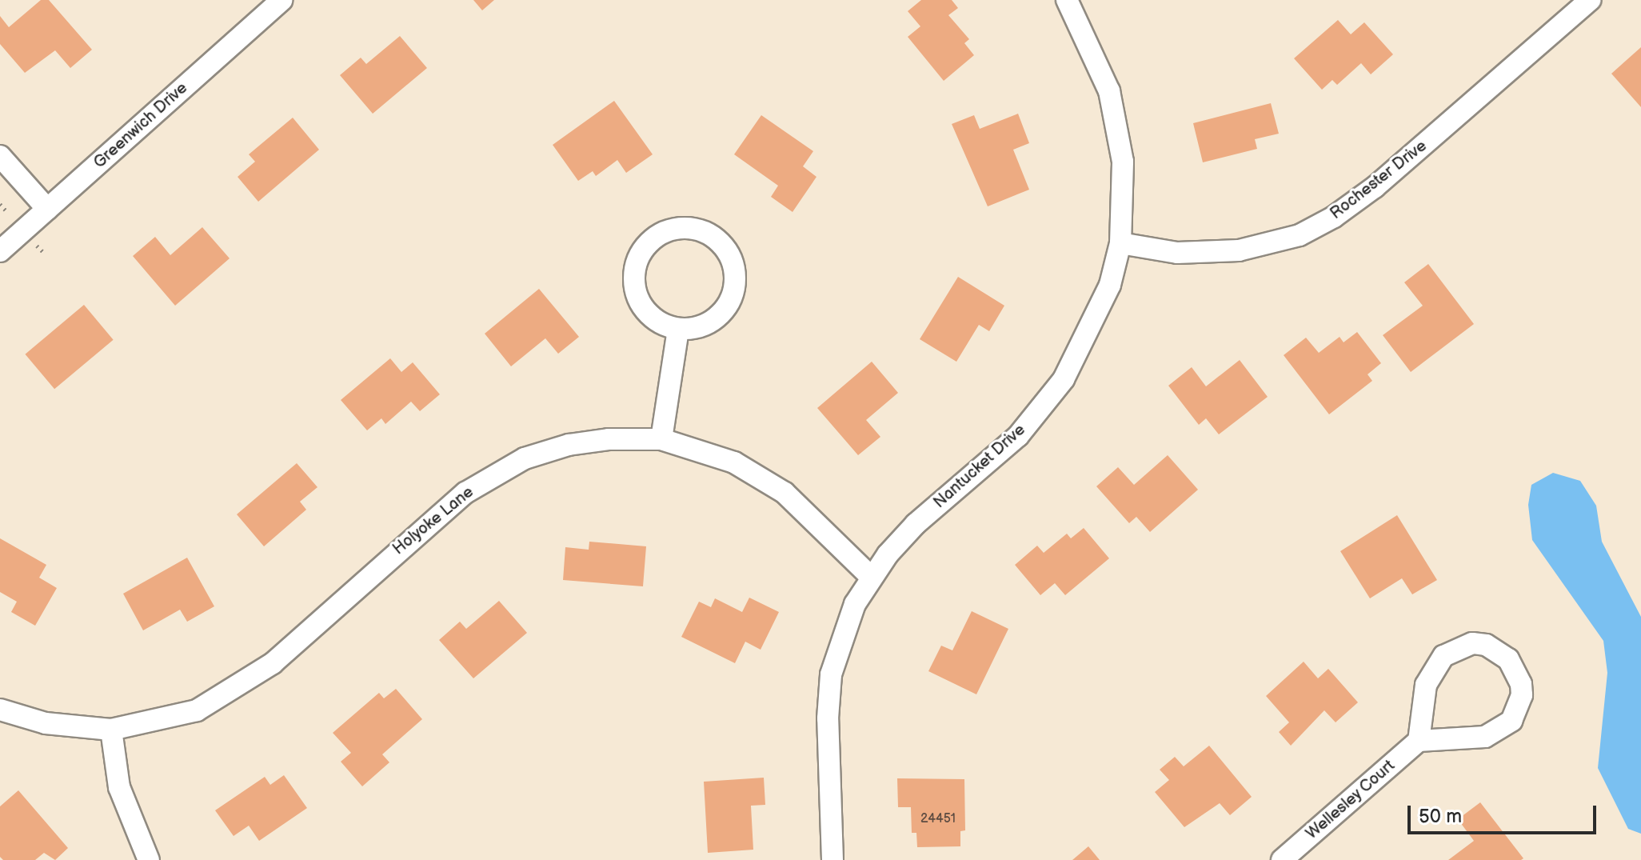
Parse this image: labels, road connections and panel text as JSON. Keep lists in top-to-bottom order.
{
  "streets": {
    "street": [
      "Greenwich Drive",
      "Rochester Drive",
      "Nantucket Drive",
      "Holyoke Lane",
      "Wellesley Court"
    ]
  },
  "crossings": [
    ["Rochester Drive", "Nantucket Drive"],
    ["Nantucket Drive", "Holyoke Lane"]
  ],
  "house_numbers": ["24451"],
  "scale_bar": "50 m"
}
